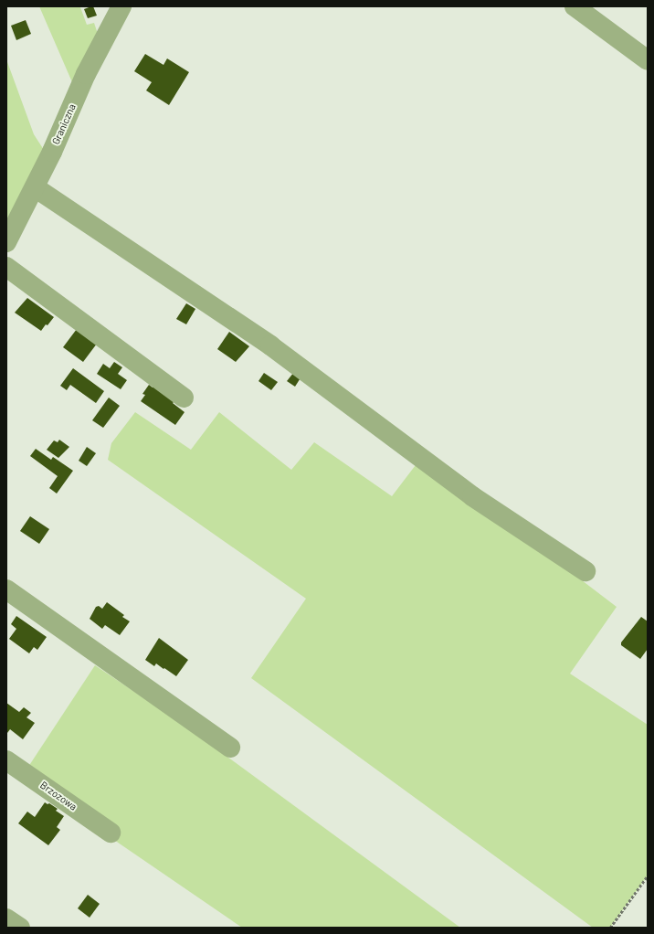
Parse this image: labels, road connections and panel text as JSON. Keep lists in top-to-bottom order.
{
  "streets": {
    "street": ["Graniczna", "Brzozowa"]
  }
}
